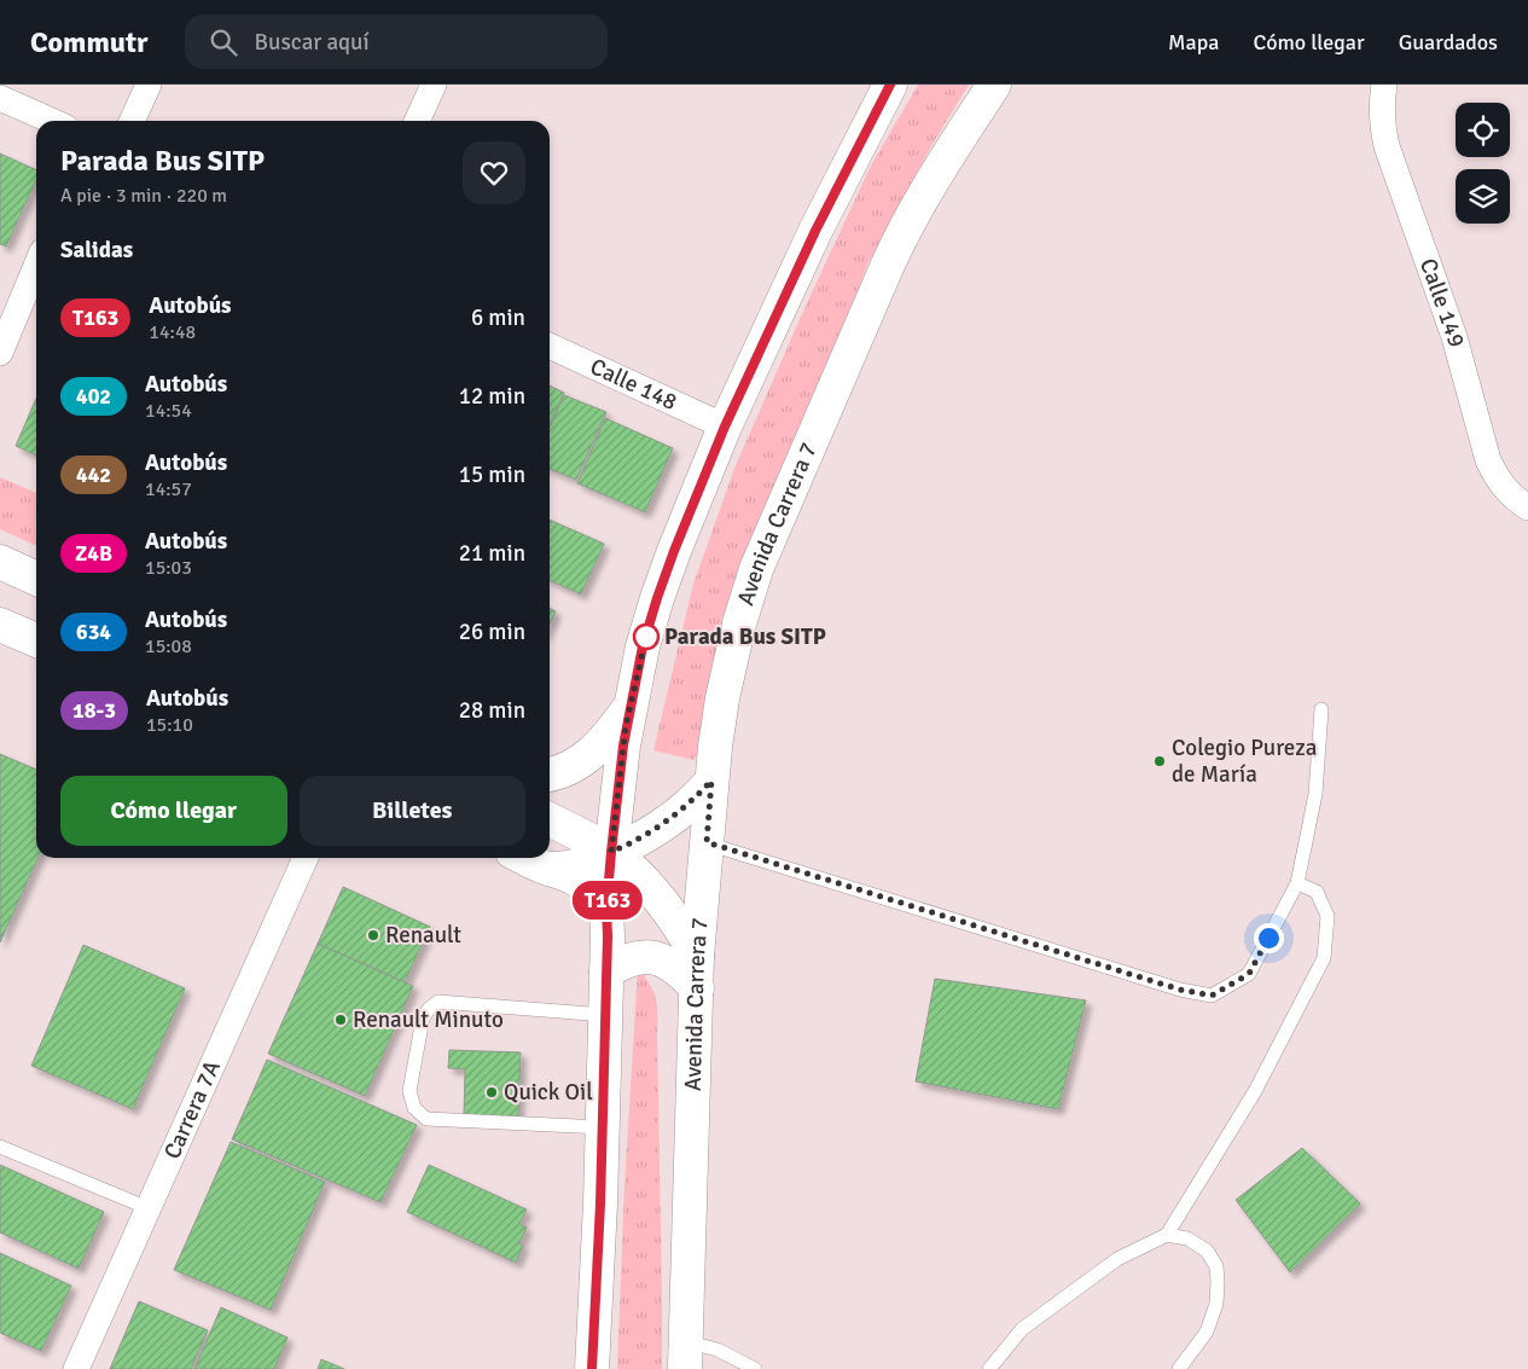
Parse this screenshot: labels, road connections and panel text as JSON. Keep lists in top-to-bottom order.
{
  "streets": {
    "main road": ["Avenida Carrera 7"],
    "street": ["Calle 149", "Calle 148", "Carrera 7A"]
  },
  "places": [
    "Parada Bus SITP",
    "Colegio Pureza de María",
    "Renault",
    "Renault Minuto",
    "Quick Oil"
  ],
  "lines": ["bus line T163"],
  "page": {
    "header": "Commutr",
    "search": "Buscar aquí",
    "nav": ["Mapa", "Cómo llegar", "Guardados"],
    "on_map": "T163",
    "heading": [
      ["Parada Bus SITP", "A pie · 3 min · 220 m"],
      "Salidas"
    ],
    "list": [
      {
        "mark": "T163",
        "name": "Autobús",
        "note": "14:48",
        "value": "6 min"
      },
      {
        "mark": "402",
        "name": "Autobús",
        "note": "14:54",
        "value": "12 min"
      },
      {
        "mark": "442",
        "name": "Autobús",
        "note": "14:57",
        "value": "15 min"
      },
      {
        "mark": "Z4B",
        "name": "Autobús",
        "note": "15:03",
        "value": "21 min"
      },
      {
        "mark": "634",
        "name": "Autobús",
        "note": "15:08",
        "value": "26 min"
      },
      {
        "mark": "18-3",
        "name": "Autobús",
        "note": "15:10",
        "value": "28 min"
      }
    ],
    "buttons": ["Cómo llegar", "Billetes"]
  }
}
